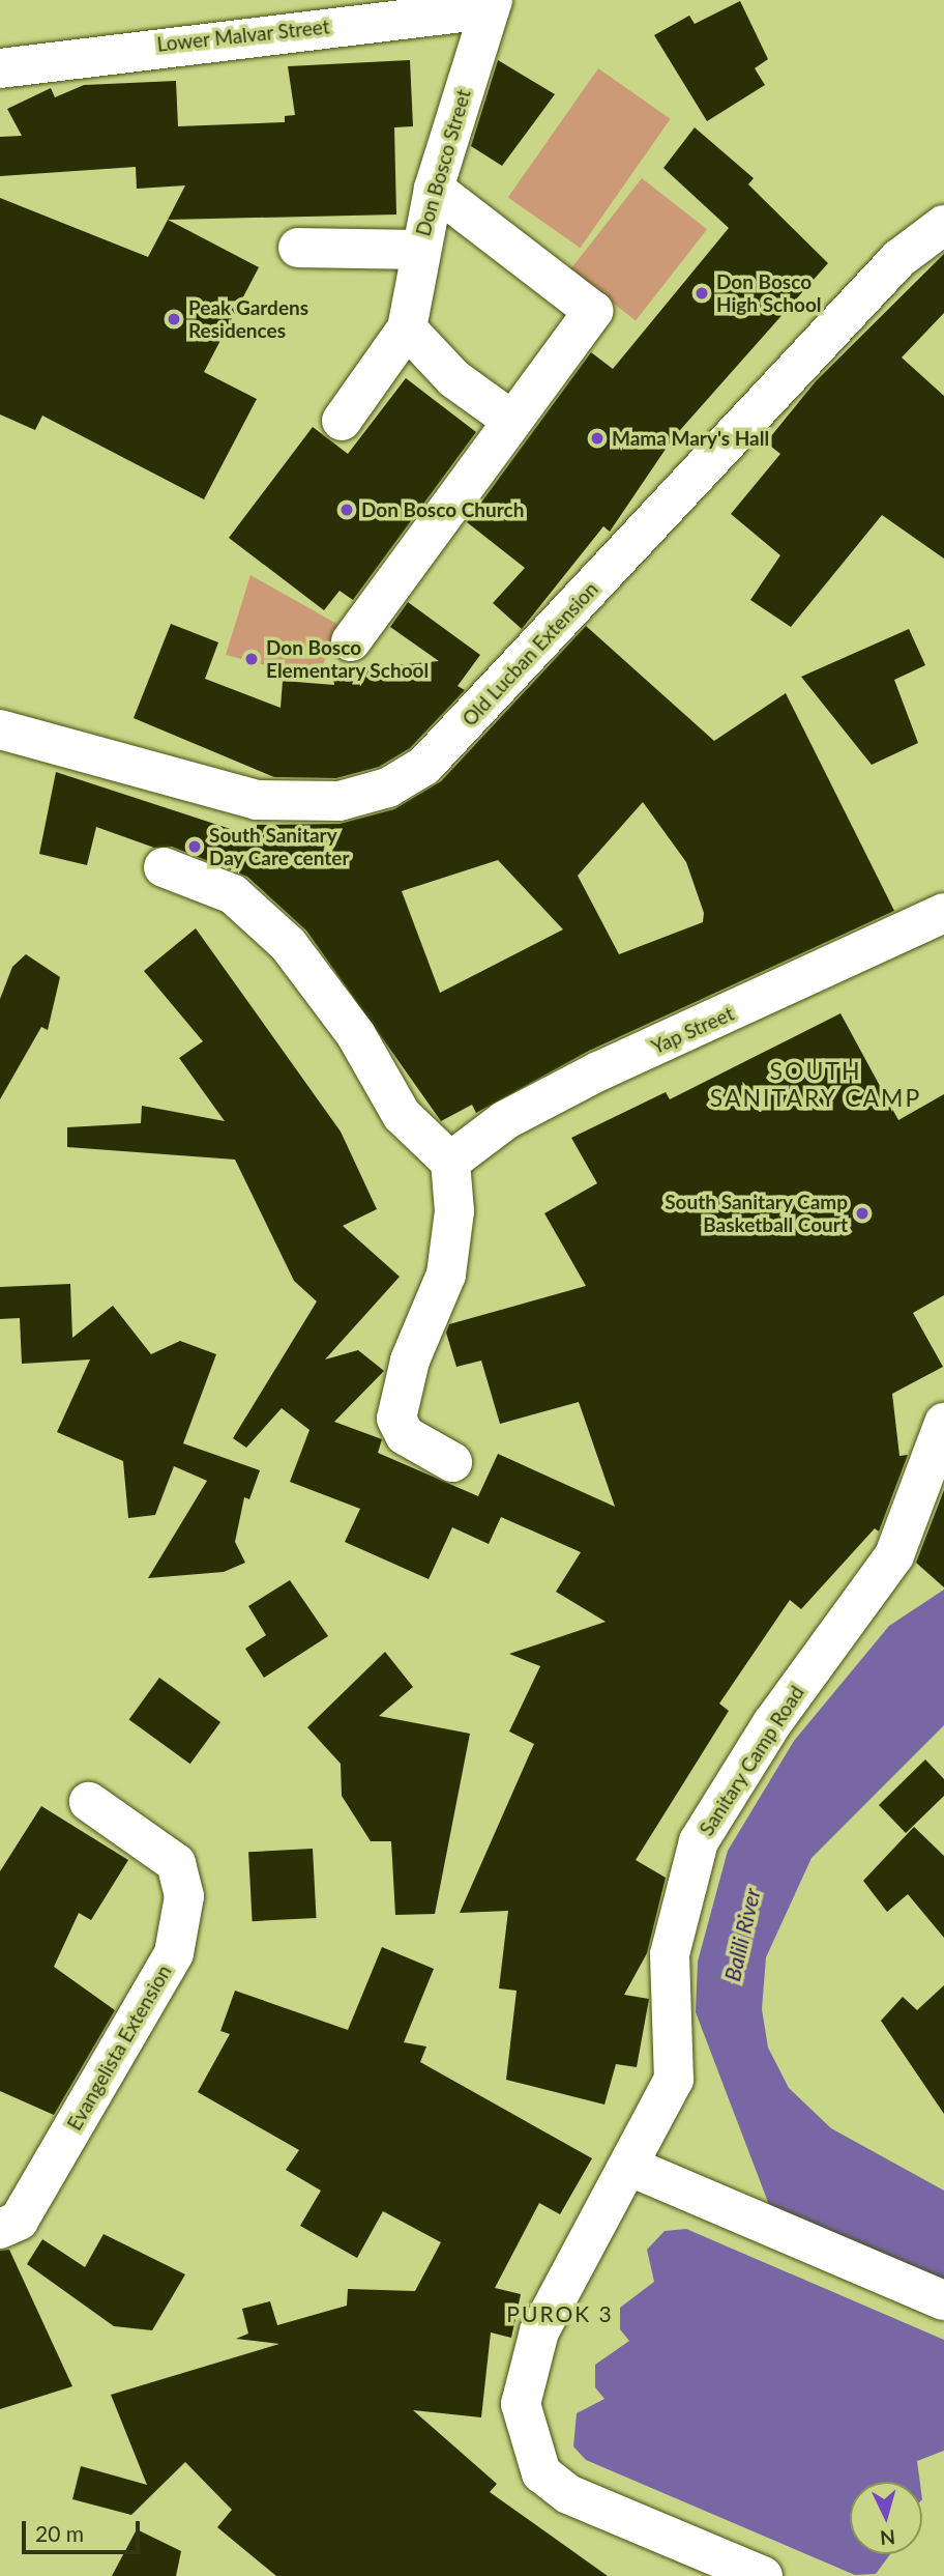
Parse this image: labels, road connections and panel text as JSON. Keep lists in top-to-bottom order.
{
  "streets": {
    "street": [
      "Lower Malvar Street",
      "Don Bosco Street",
      "Old Lucban Extension",
      "Yap Street",
      "Sanitary Camp Road",
      "Evangelista Extension"
    ]
  },
  "crossings": [
    ["Lower Malvar Street", "Don Bosco Street"]
  ],
  "districts": ["SOUTH SANITARY CAMP", "PUROK 3"],
  "water": ["Balili River"],
  "places": [
    "Don Bosco High School",
    "Peak Gardens Residences",
    "Mama Mary's Hall",
    "Don Bosco Church",
    "Don Bosco Elementary School",
    "South Sanitary Day Care center",
    "South Sanitary Camp Basketball Court"
  ],
  "scale_bar": "20 m",
  "north": "bottom"
}
